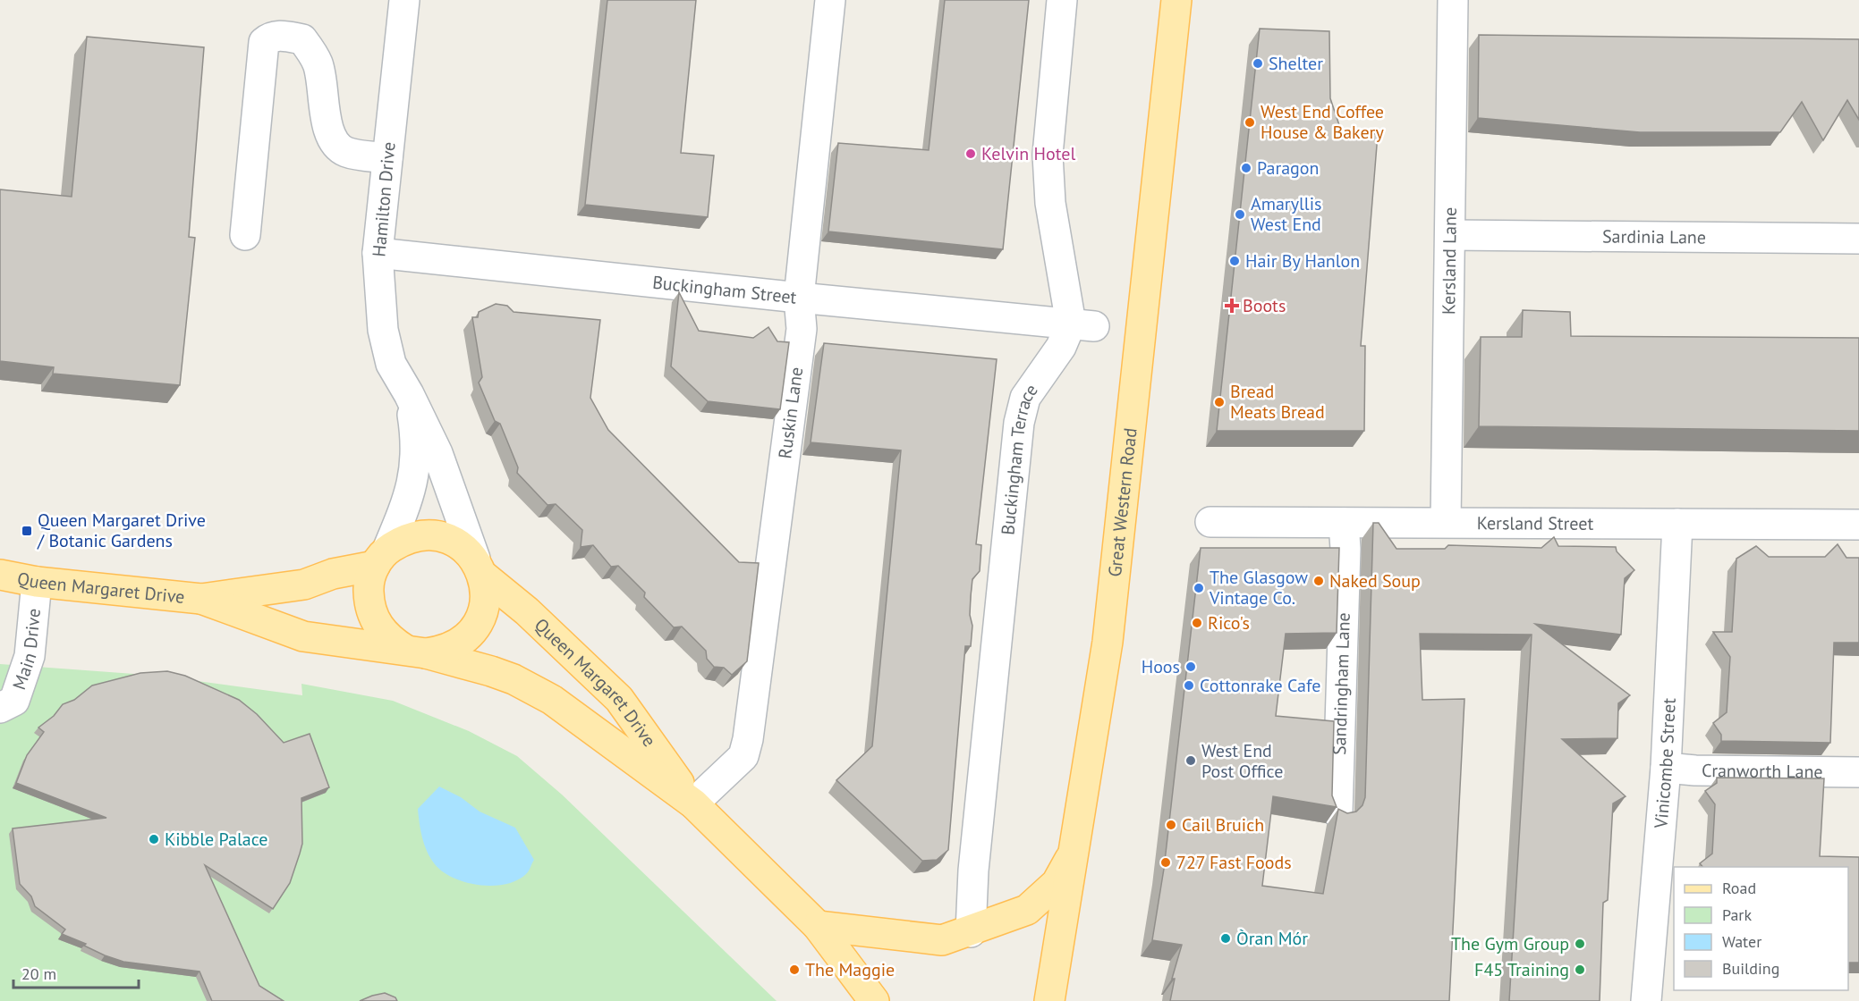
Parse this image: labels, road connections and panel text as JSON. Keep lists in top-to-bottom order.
{
  "streets": {
    "main road": ["Great Western Road", "Queen Margaret Drive"],
    "street": [
      "Hamilton Drive",
      "Sardinia Lane",
      "Kersland Lane",
      "Buckingham Street",
      "Ruskin Lane",
      "Buckingham Terrace",
      "Kersland Street",
      "Main Drive",
      "Sandringham Lane",
      "Vinicombe Street",
      "Cranworth Lane"
    ]
  },
  "crossings": [
    ["Hamilton Drive", "Buckingham Street"],
    ["Hamilton Drive", "Queen Margaret Drive"],
    ["Sardinia Lane", "Kersland Lane"],
    ["Kersland Lane", "Kersland Street"],
    ["Buckingham Street", "Ruskin Lane"],
    ["Buckingham Street", "Buckingham Terrace"],
    ["Ruskin Lane", "Queen Margaret Drive"],
    ["Kersland Street", "Sandringham Lane"],
    ["Kersland Street", "Vinicombe Street"],
    ["Queen Margaret Drive", "Main Drive"],
    ["Vinicombe Street", "Cranworth Lane"]
  ],
  "places": {
    "other": [
      "Shelter",
      "West End Coffee House & Bakery",
      "Kelvin Hotel",
      "Paragon",
      "Amaryllis West End",
      "Hair By Hanlon",
      "Bread Meats Bread",
      "Naked Soup",
      "The Glasgow Vintage Co.",
      "Rico's",
      "Hoos",
      "Cottonrake Cafe",
      "West End Post Office",
      "Cail Bruich",
      "Kibble Palace",
      "727 Fast Foods",
      "Òran Mór",
      "The Gym Group",
      "The Maggie",
      "F45 Training"
    ],
    "health": ["Boots"],
    "transit": ["Queen Margaret Drive / Botanic Gardens"]
  },
  "legend": [
    "Road",
    "Park",
    "Water",
    "Building"
  ],
  "scale_bar": "20 m"
}
